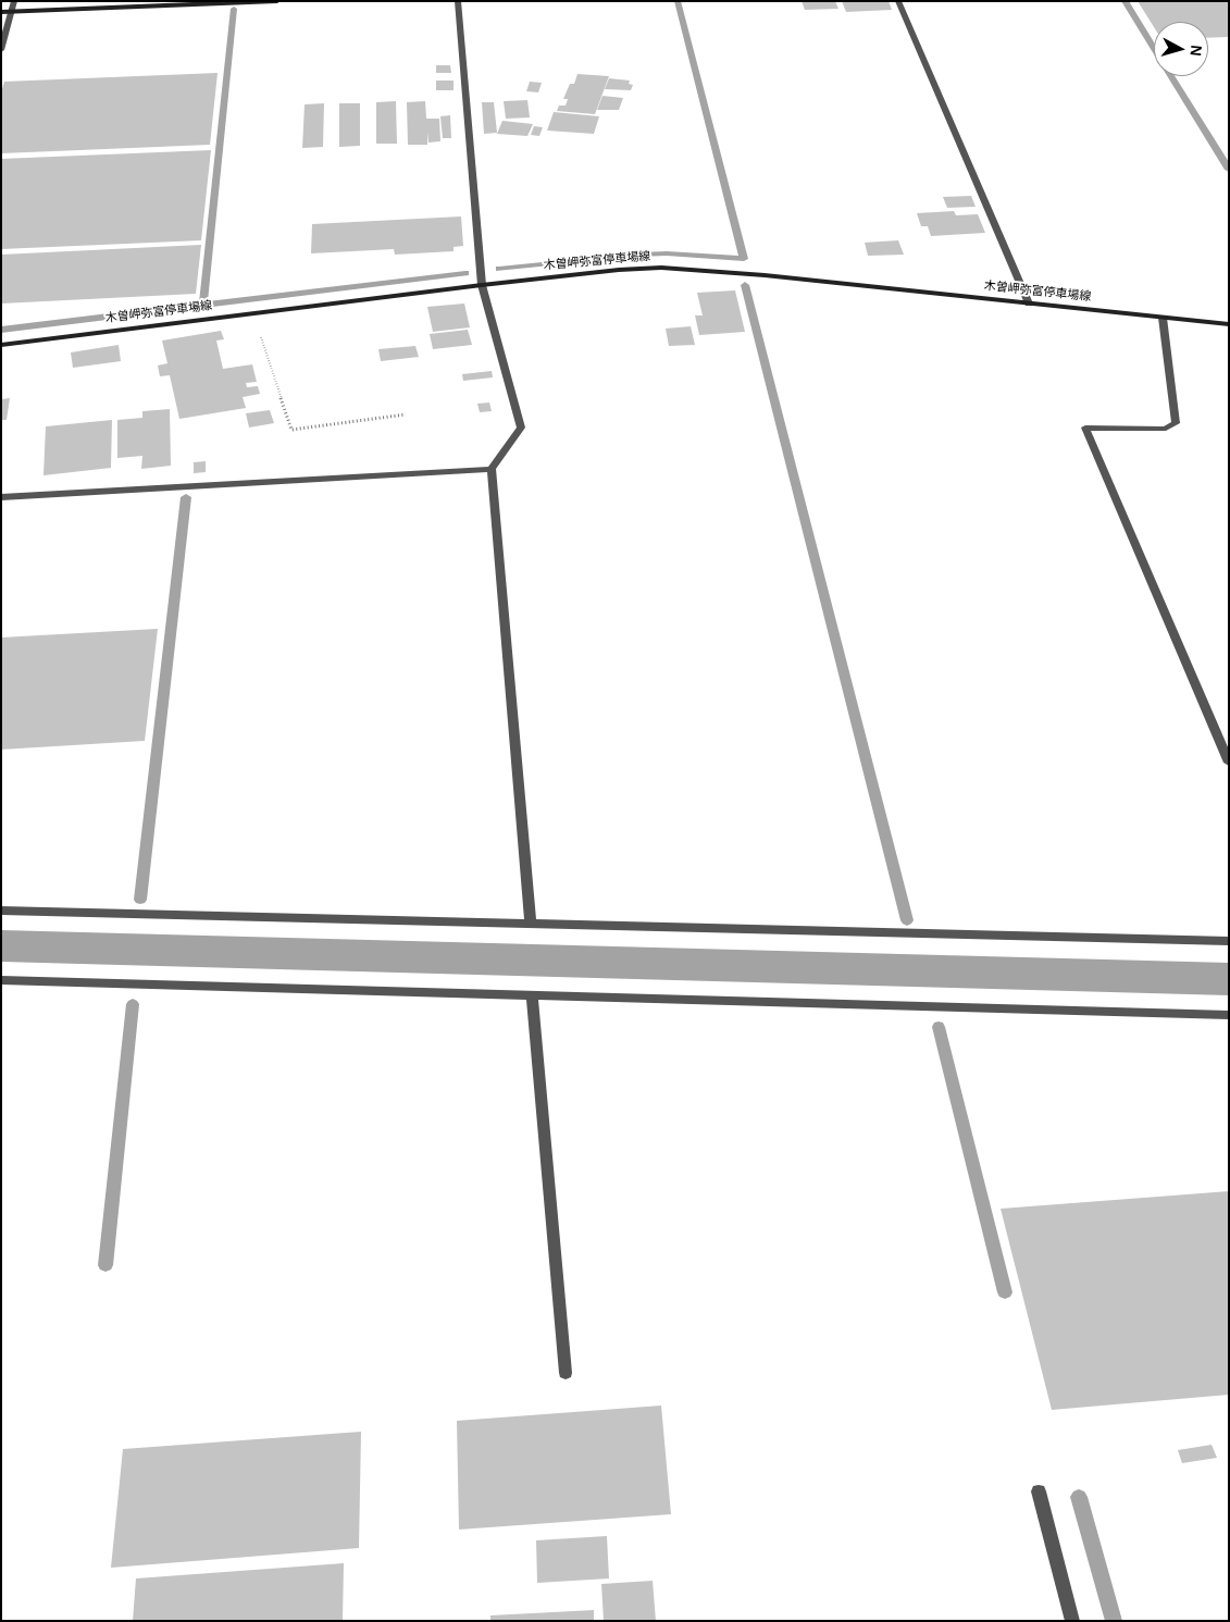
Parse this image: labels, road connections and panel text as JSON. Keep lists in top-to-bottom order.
{
  "streets": {
    "main road": ["木曽岬弥富停車場線"]
  },
  "north": "right"
}
